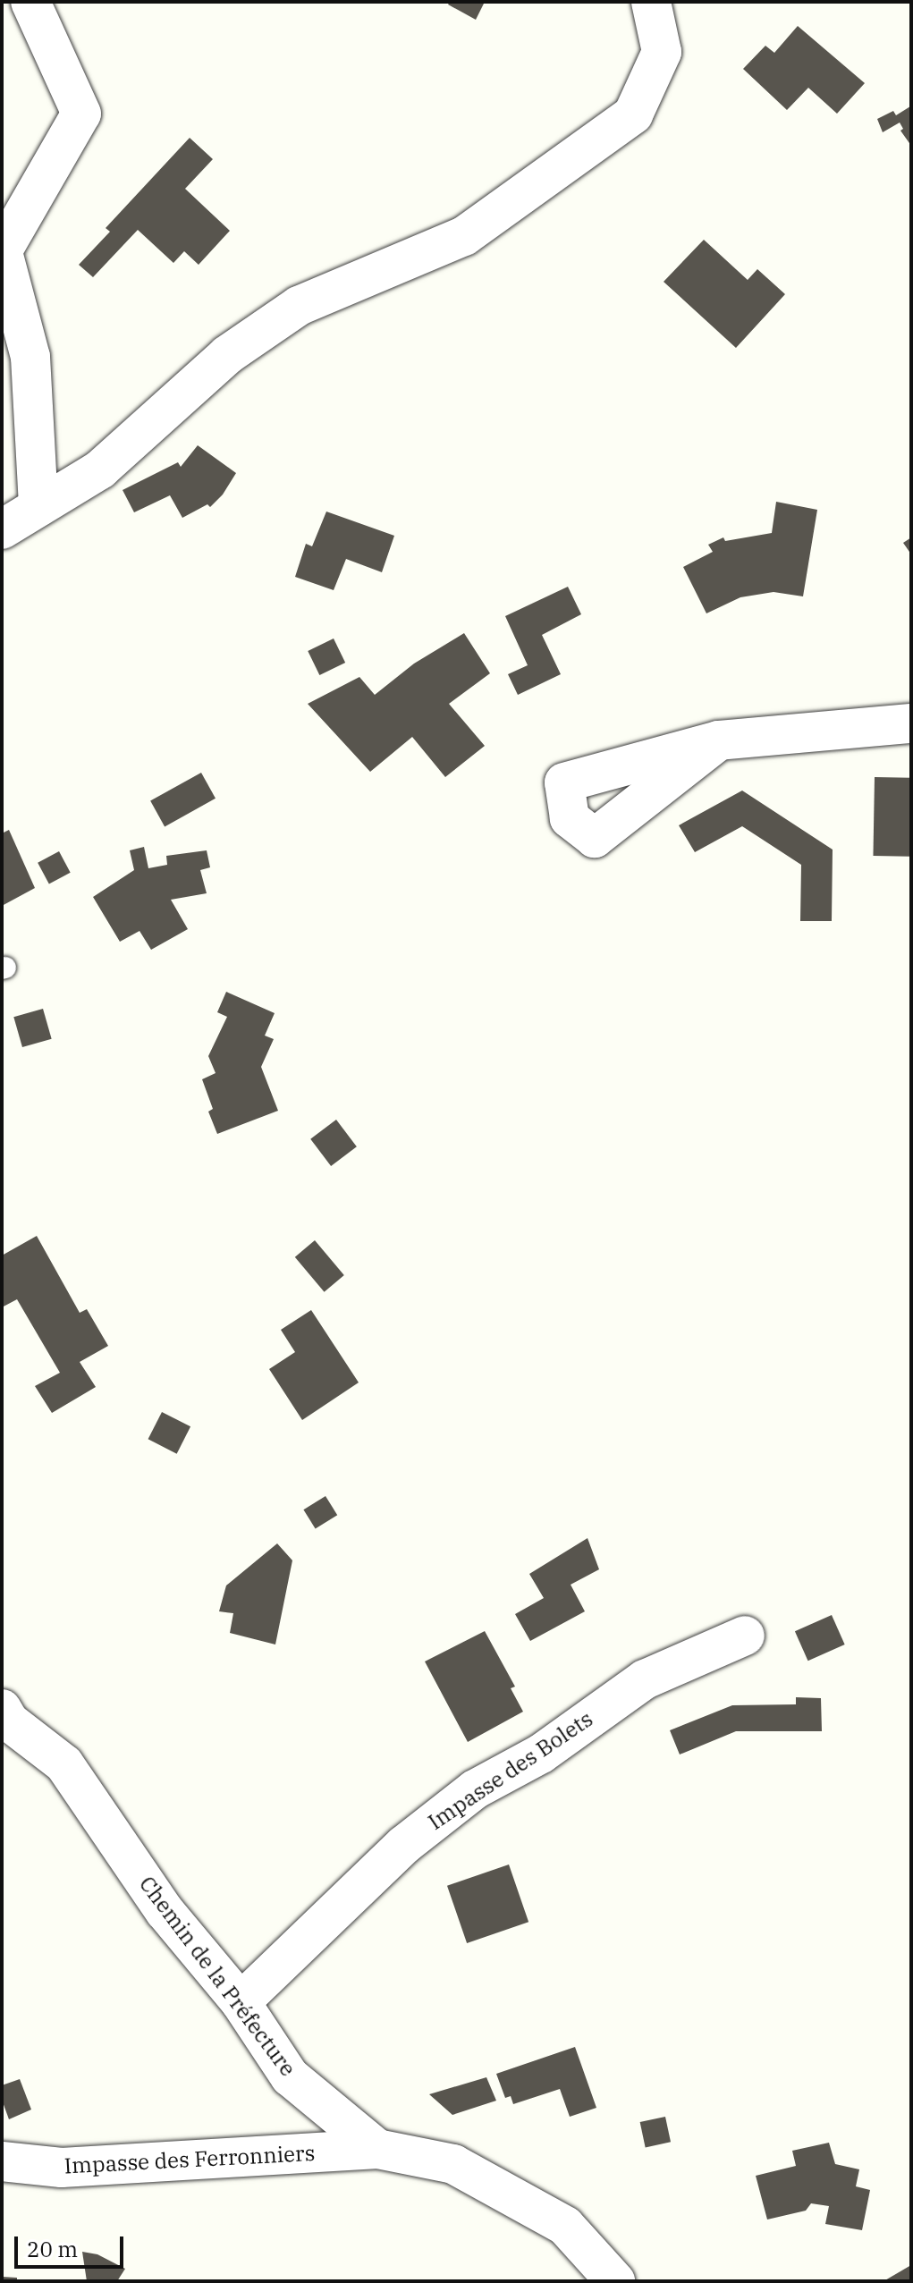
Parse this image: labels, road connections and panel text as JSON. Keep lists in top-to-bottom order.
{
  "streets": {
    "street": ["Impasse des Bolets", "Chemin de la Préfecture", "Impasse des Ferronniers"]
  },
  "crossings": [
    ["Impasse des Bolets", "Chemin de la Préfecture"],
    ["Chemin de la Préfecture", "Impasse des Ferronniers"]
  ],
  "scale_bar": "20 m"
}
